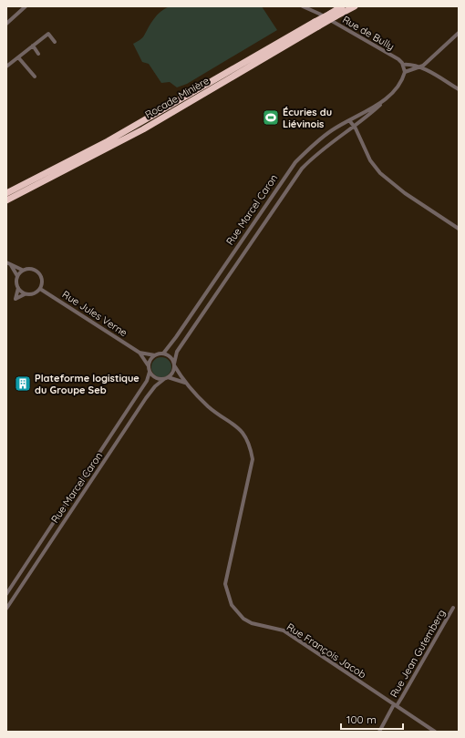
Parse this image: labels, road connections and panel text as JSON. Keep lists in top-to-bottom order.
{
  "streets": {
    "highway": ["Rocade Minière"],
    "street": [
      "Rue de Bully",
      "Rue Marcel Caron",
      "Rue Jules Verne",
      "Rue François Jacob",
      "Rue Jean Gutemberg"
    ]
  },
  "crossings": [
    ["Rue Marcel Caron", "Rue Jules Verne"],
    ["Rue François Jacob", "Rue Jean Gutemberg"]
  ],
  "places": {
    "sports": ["Écuries du Liévinois"],
    "building": ["Plateforme logistique du Groupe Seb"]
  },
  "scale_bar": "100 m"
}
